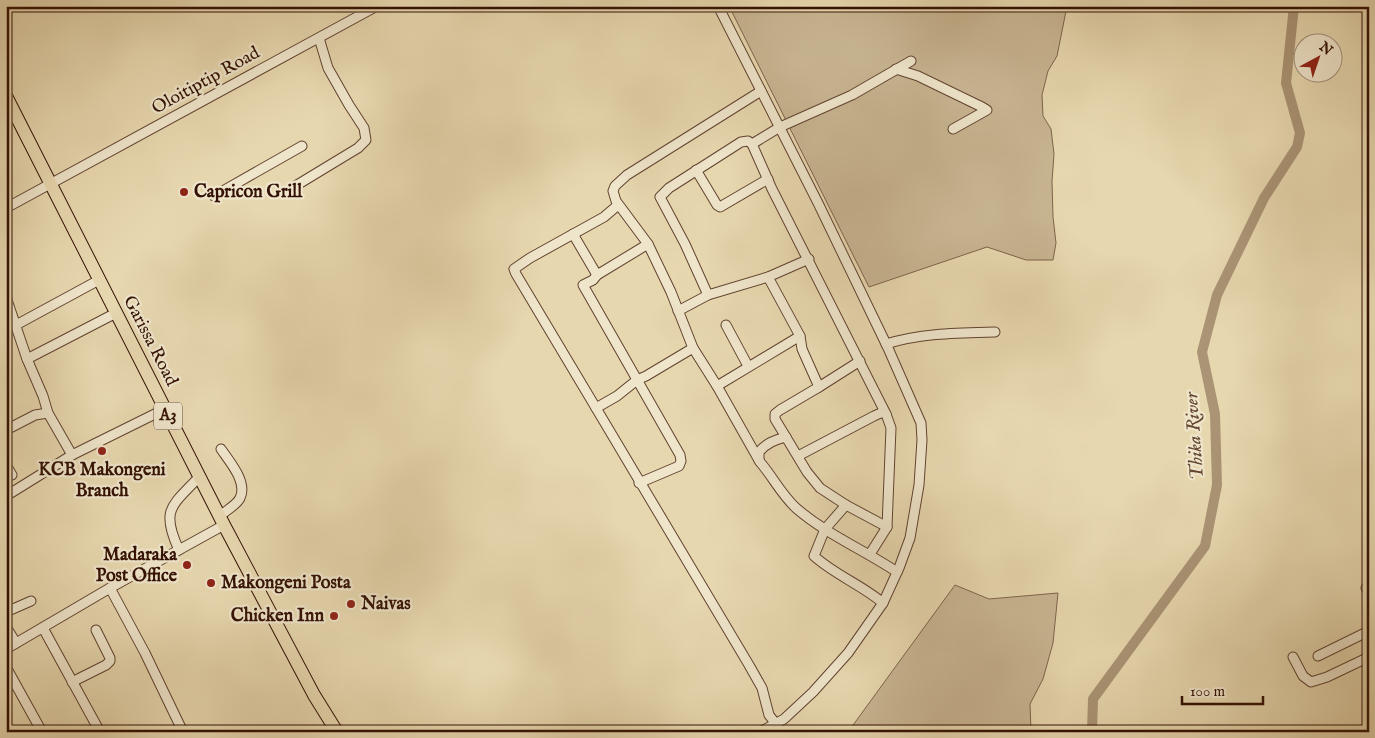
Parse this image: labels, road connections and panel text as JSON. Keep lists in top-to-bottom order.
{
  "streets": {
    "highway": ["Garissa Road", "A3"],
    "street": ["Oloitiptip Road"]
  },
  "crossings": [
    ["Oloitiptip Road", "Garissa Road"]
  ],
  "water": ["Thika River"],
  "places": [
    "Capricon Grill",
    "KCB Makongeni Branch",
    "Madaraka Post Office",
    "Makongeni Posta",
    "Naivas",
    "Chicken Inn"
  ],
  "scale_bar": "100 m",
  "north": "top right"
}
